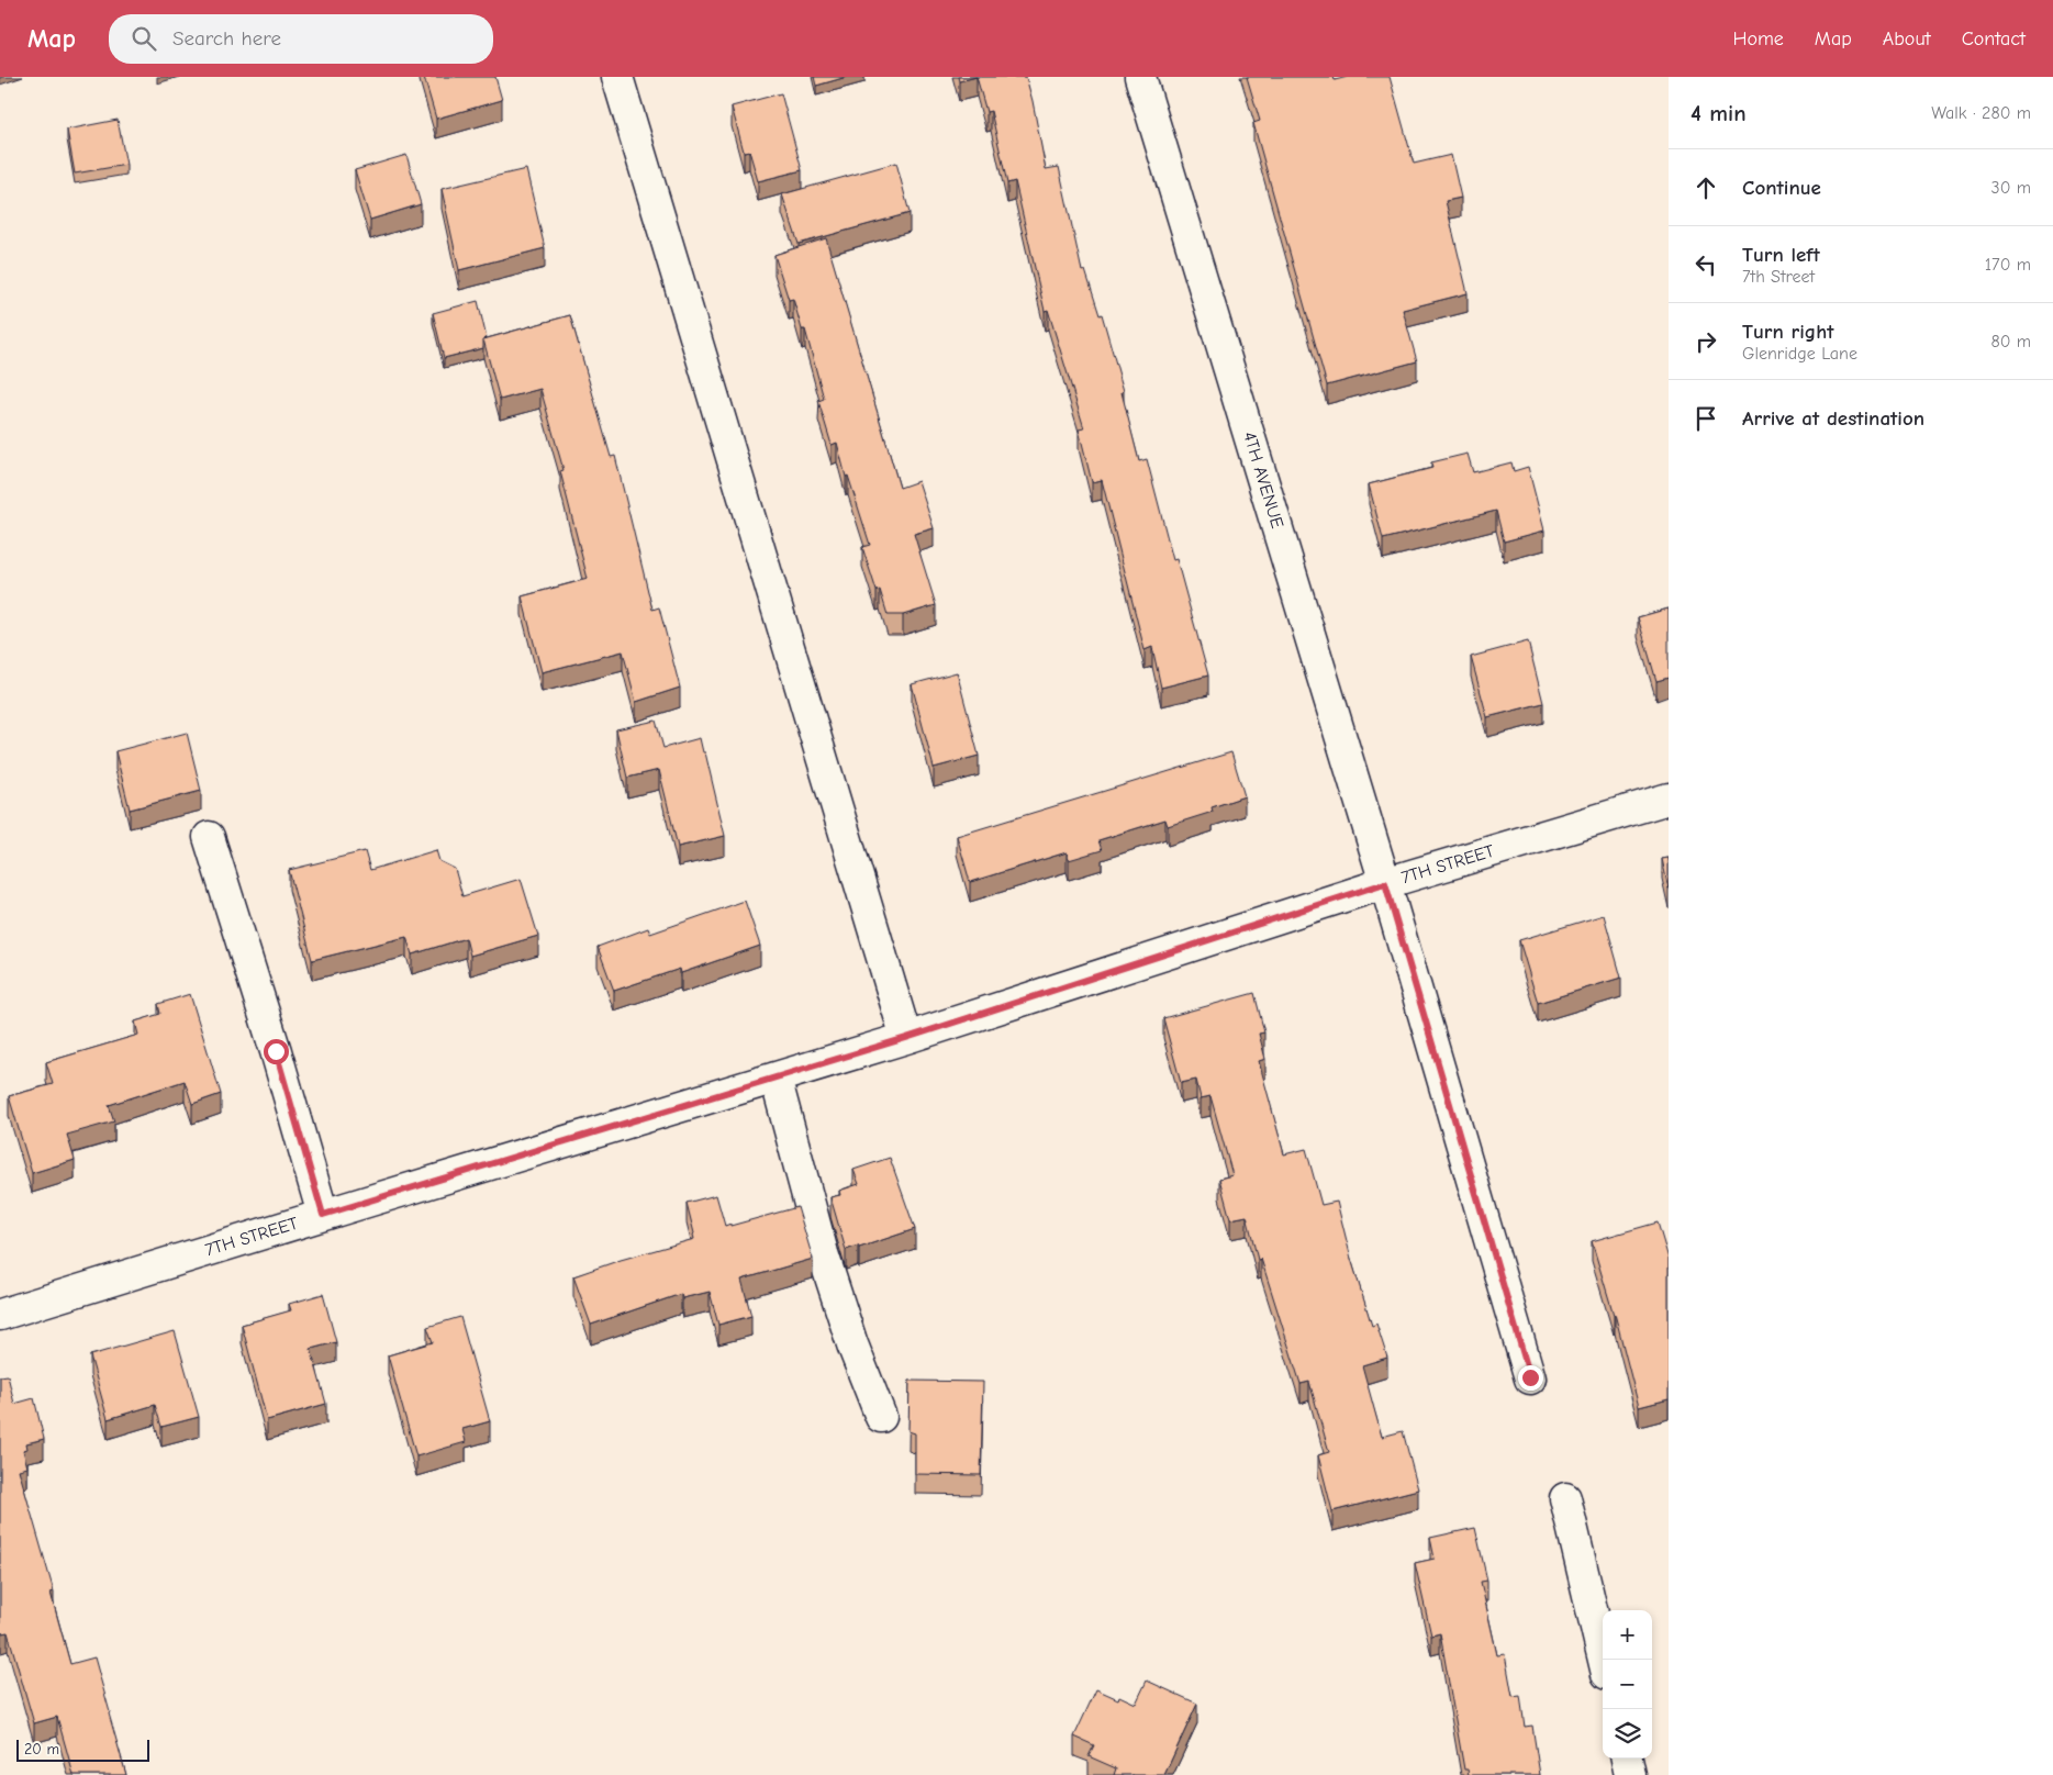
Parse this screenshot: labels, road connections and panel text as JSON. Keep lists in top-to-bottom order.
{
  "streets": {
    "street": ["4TH AVENUE", "7TH STREET"]
  },
  "crossings": [
    ["4TH AVENUE", "7TH STREET"]
  ],
  "scale_bar": "20 m",
  "page": {
    "header": "Map",
    "search": "Search here",
    "nav": [
      "Home",
      "Map",
      "About",
      "Contact"
    ],
    "heading": ["4 min", "Walk · 280 m"],
    "list": [
      ["Continue", "30 m"],
      ["Turn left", "7th Street", "170 m"],
      ["Turn right", "Glenridge Lane", "80 m"],
      "Arrive at destination"
    ],
    "map_buttons": ["+", "−"],
    "scale": "20 m"
  }
}
